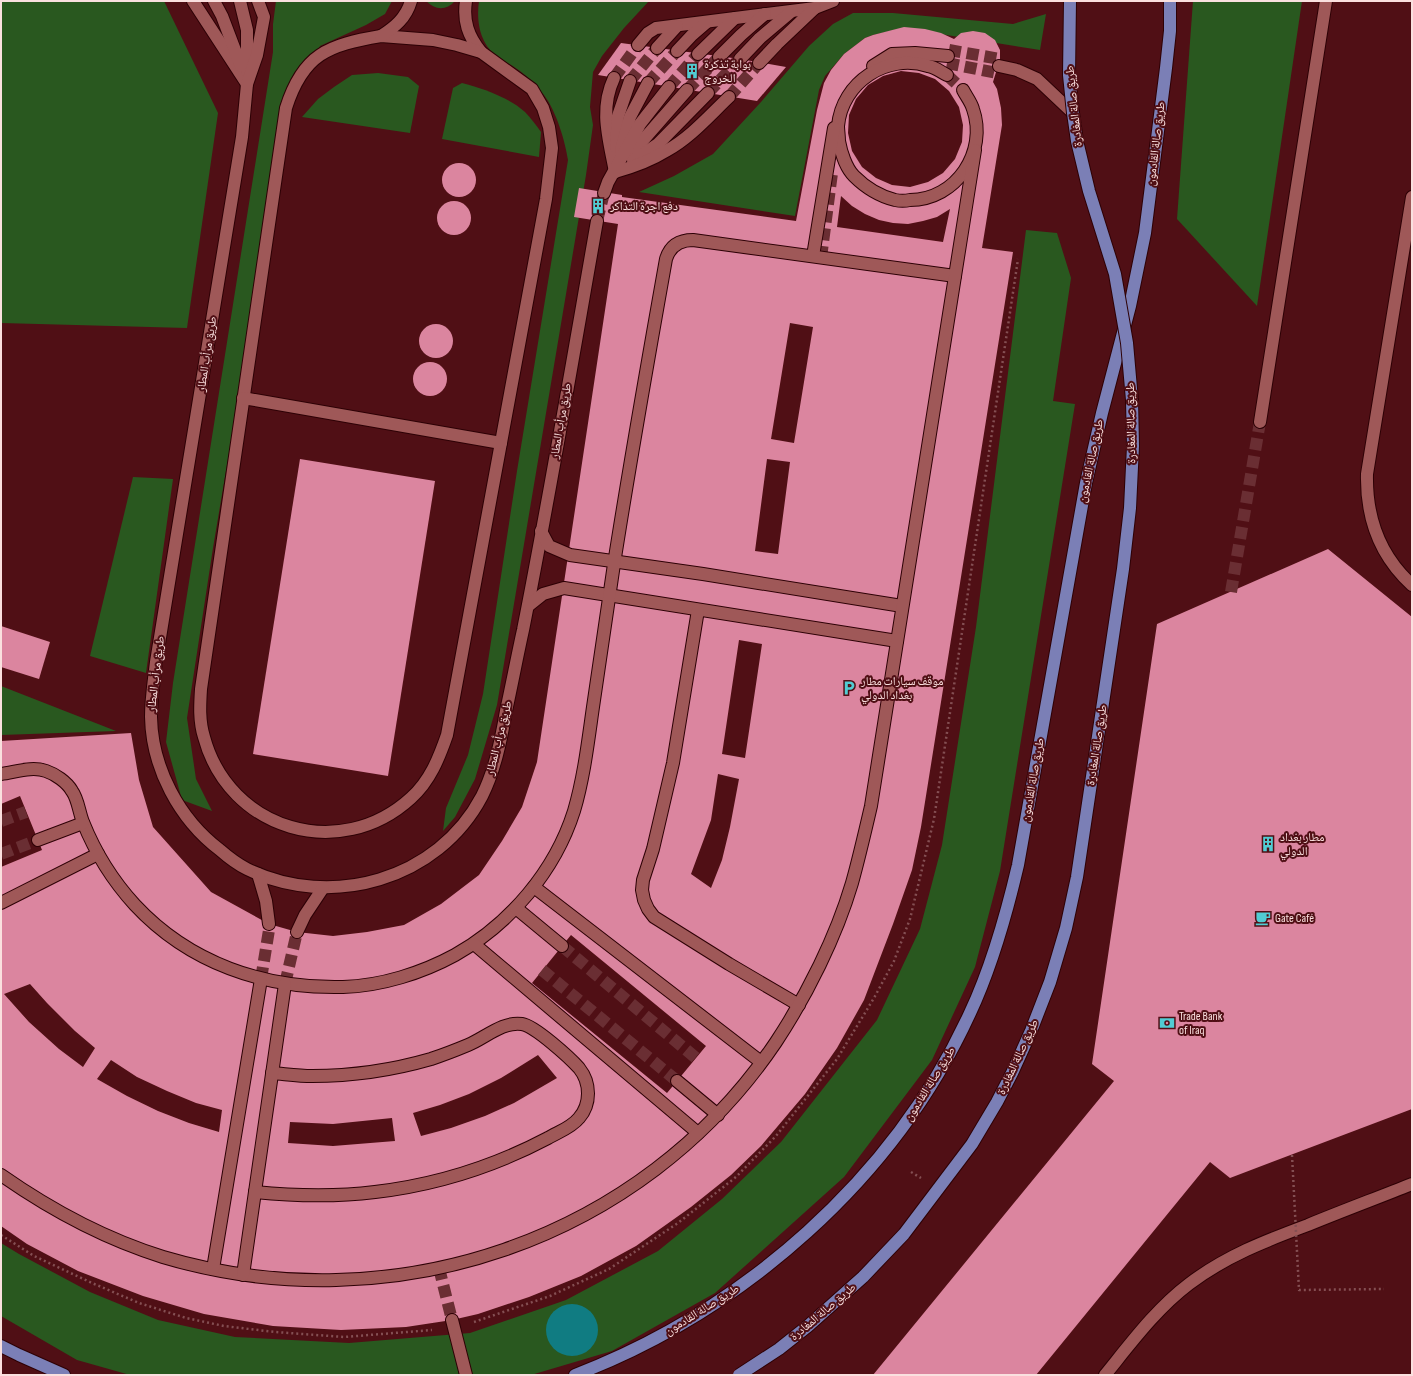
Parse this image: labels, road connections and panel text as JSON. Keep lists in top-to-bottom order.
{
  "streets": {
    "main road": ["طريق صالة المغادرة", "طريق صالة القادمون"],
    "lane": ["طريق مرأب المطار"]
  },
  "places": {
    "building": ["بوابة تذكرة الخروج", "دفع اجرة التذاكر", "مطار بغداد الدولي"],
    "parking": ["موقف سيارات مطار بغداد الدولي"],
    "cafe": ["Gate Café"],
    "bank": ["Trade Bank of Iraq"]
  }
}
